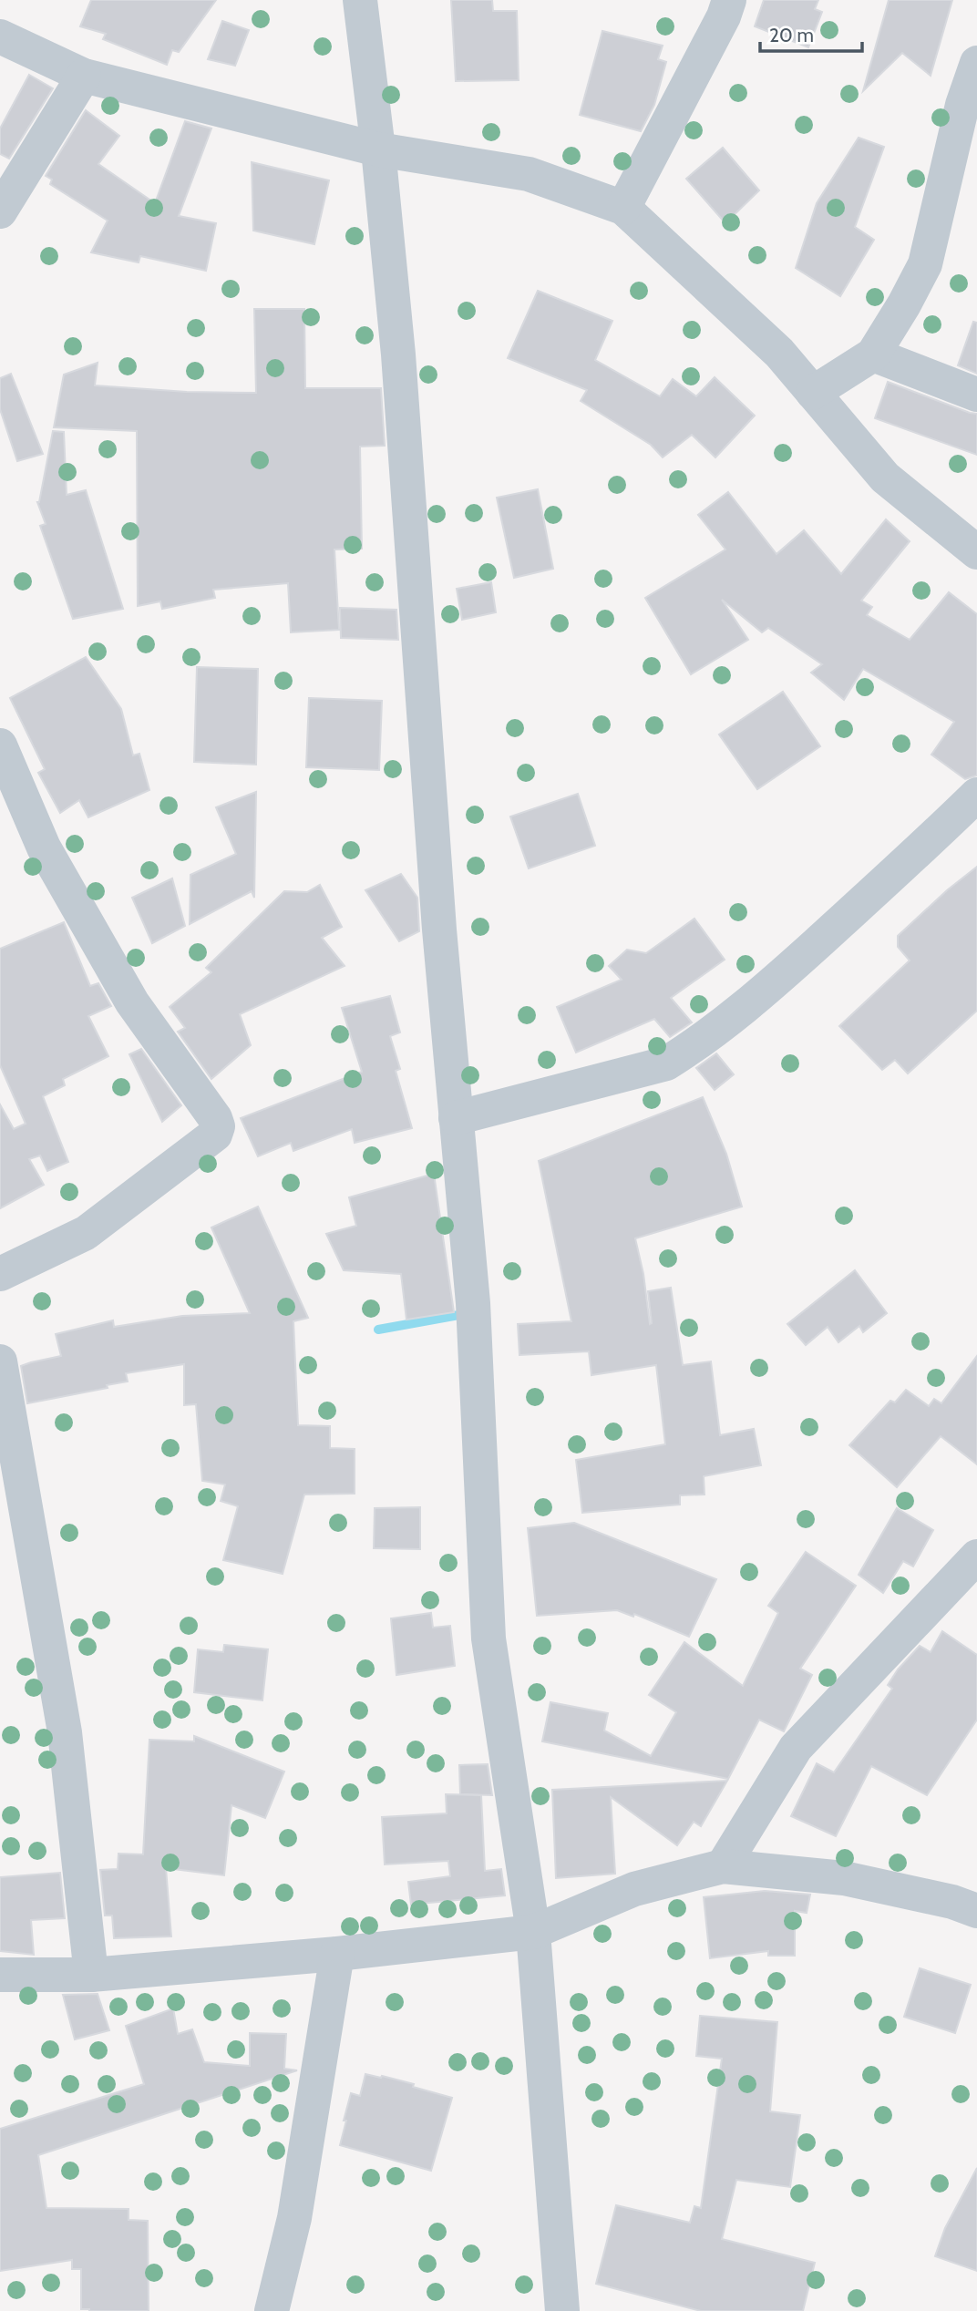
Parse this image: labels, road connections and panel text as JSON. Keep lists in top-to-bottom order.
{
  "scale_bar": "20 m"
}
